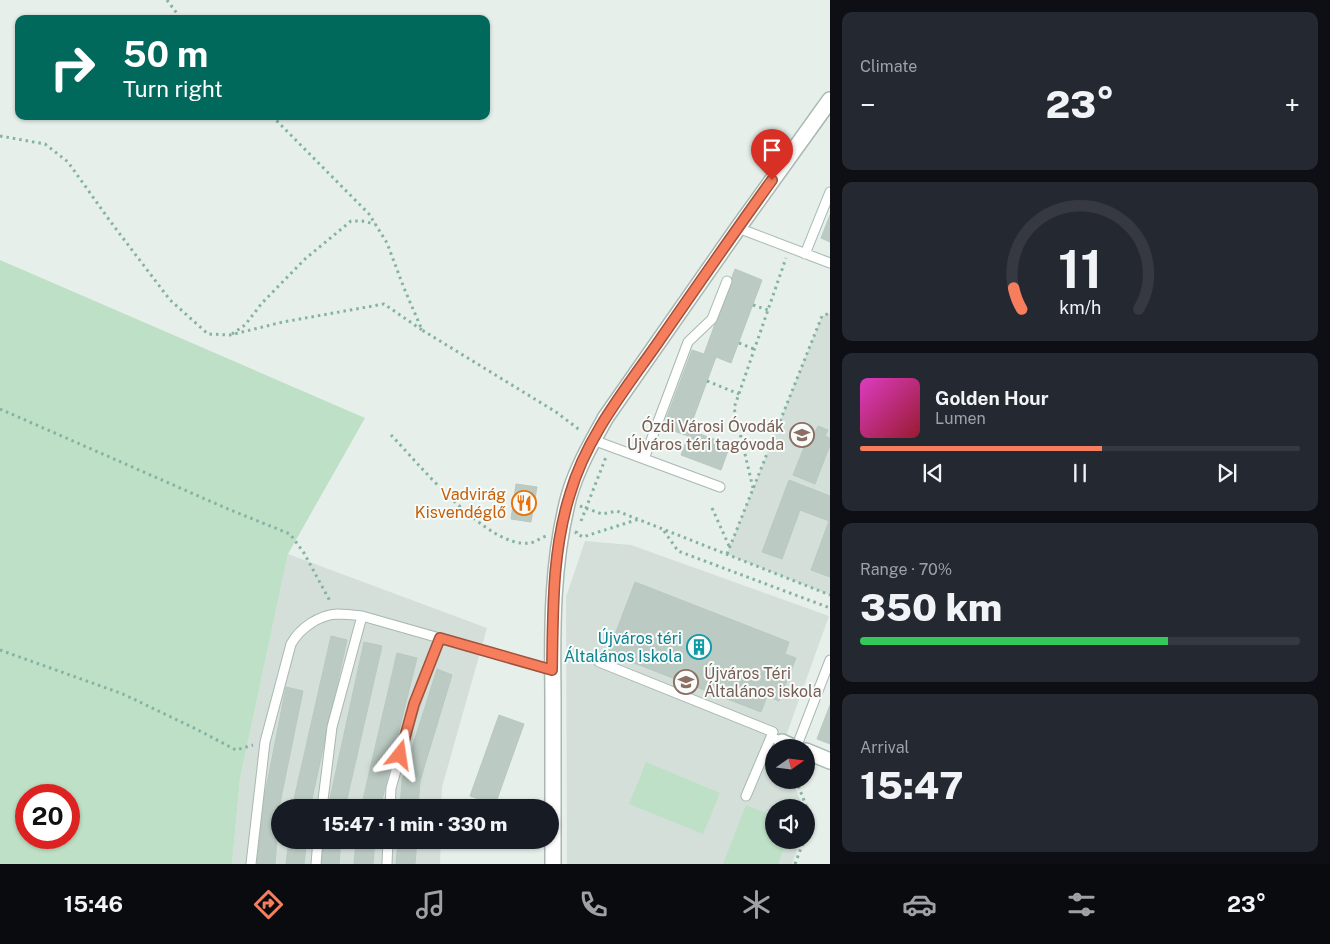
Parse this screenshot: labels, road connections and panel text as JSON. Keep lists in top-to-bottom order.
{
  "places": {
    "school or university": ["Ózdi Városi Óvodák Újváros téri tagóvoda", "Újváros Téri Általános iskola"],
    "restaurant": ["Vadvirág Kisvendéglő"],
    "building": ["Újváros téri Általános Iskola"]
  },
  "north": "right",
  "page": {
    "tile": [
      "Climate",
      ["Range · 70%", "350 km"],
      ["Arrival", "15:47"]
    ],
    "turn": ["50 m", "Turn right"],
    "heat": ["−", "23°", "+"],
    "song": ["Golden Hour", "Lumen"],
    "limit": "20",
    "trip": "15:47 · 1 min · 330 m",
    "tabs": ["15:46", "23°"],
    "gauge": ["11", "km/h"]
  }
}
